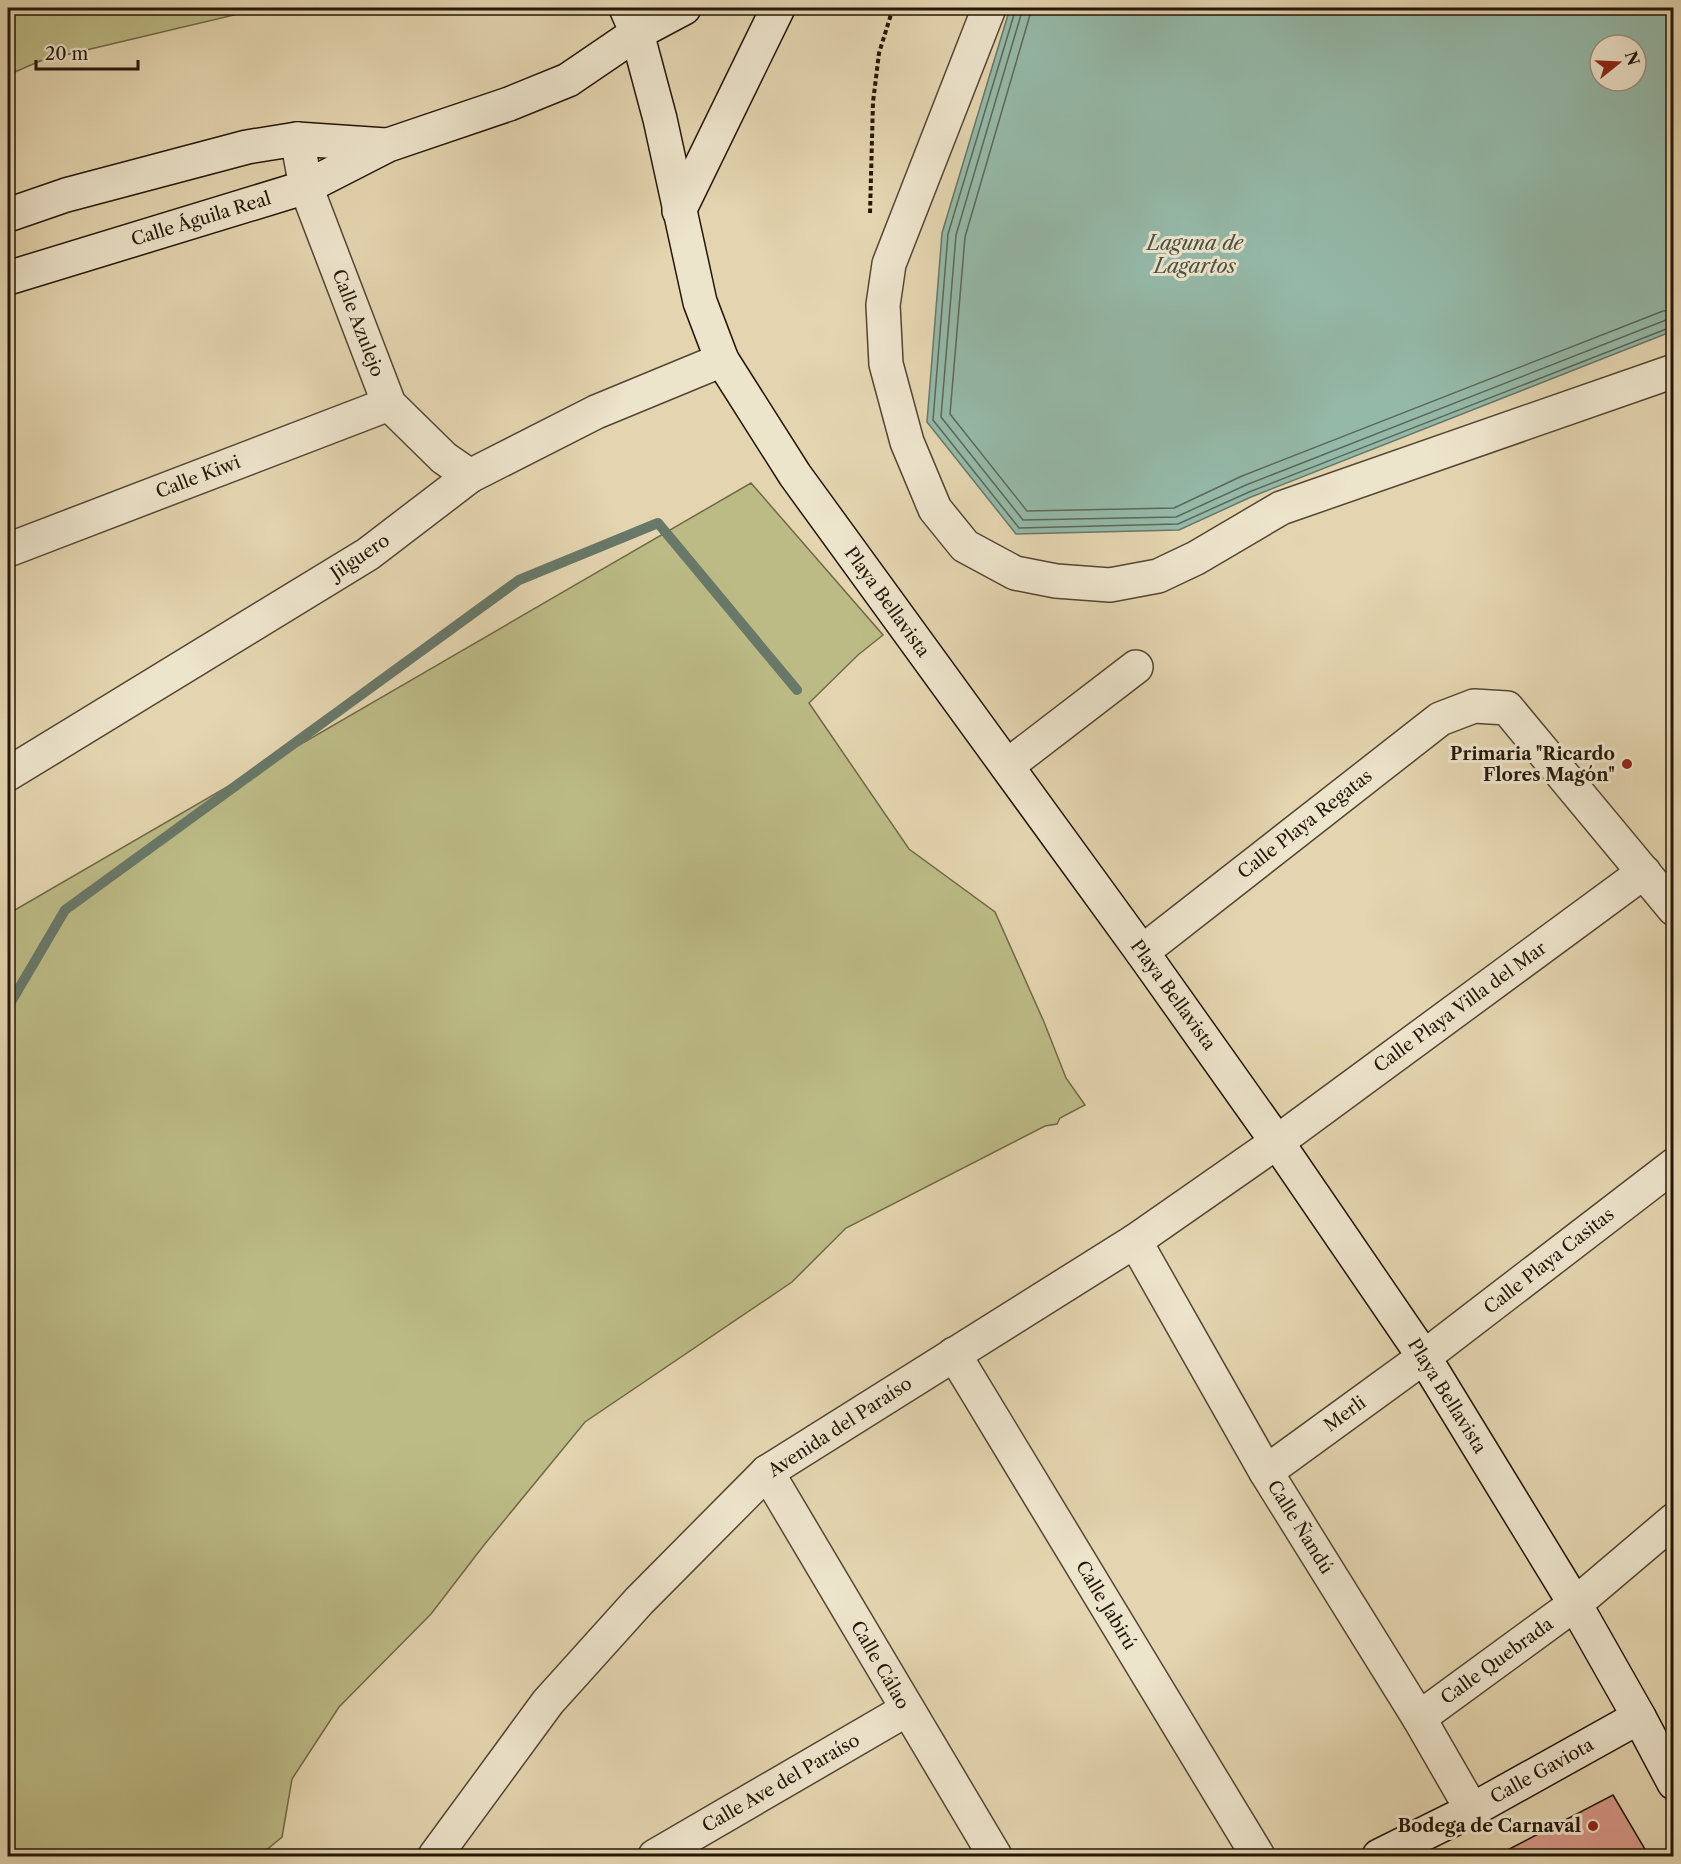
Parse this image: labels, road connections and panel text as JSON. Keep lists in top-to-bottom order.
{
  "streets": {
    "street": [
      "Calle Águila Real",
      "Calle Azulejo",
      "Calle Kiwi",
      "Jilguero",
      "Playa Bellavista",
      "Calle Playa Regatas",
      "Calle Playa Villa del Mar",
      "Calle Playa Casitas",
      "Merli",
      "Avenida del Paraíso",
      "Calle Ñandú",
      "Calle Jabirú",
      "Calle Quebrada",
      "Calle Cálao",
      "Calle Gaviota",
      "Calle Ave del Paraíso"
    ]
  },
  "crossings": [
    ["Calle Águila Real", "Calle Azulejo"],
    ["Calle Águila Real", "Playa Bellavista"],
    ["Calle Azulejo", "Calle Kiwi"],
    ["Calle Azulejo", "Jilguero"],
    ["Jilguero", "Playa Bellavista"],
    ["Playa Bellavista", "Calle Playa Regatas"],
    ["Playa Bellavista", "Calle Playa Villa del Mar"],
    ["Playa Bellavista", "Calle Playa Casitas"],
    ["Playa Bellavista", "Merli"],
    ["Playa Bellavista", "Avenida del Paraíso"],
    ["Playa Bellavista", "Calle Quebrada"],
    ["Playa Bellavista", "Calle Gaviota"],
    ["Calle Playa Regatas", "Calle Playa Villa del Mar"],
    ["Calle Playa Villa del Mar", "Avenida del Paraíso"],
    ["Calle Playa Casitas", "Merli"],
    ["Merli", "Calle Ñandú"],
    ["Avenida del Paraíso", "Calle Ñandú"],
    ["Avenida del Paraíso", "Calle Jabirú"],
    ["Avenida del Paraíso", "Calle Cálao"],
    ["Calle Ñandú", "Calle Quebrada"],
    ["Calle Ñandú", "Calle Gaviota"],
    ["Calle Cálao", "Calle Ave del Paraíso"]
  ],
  "water": ["Laguna de Lagartos"],
  "places": ["Primaria \"Ricardo Flores Magón\"", "Bodega de Carnaval"],
  "scale_bar": "20 m",
  "north": "right"
}
